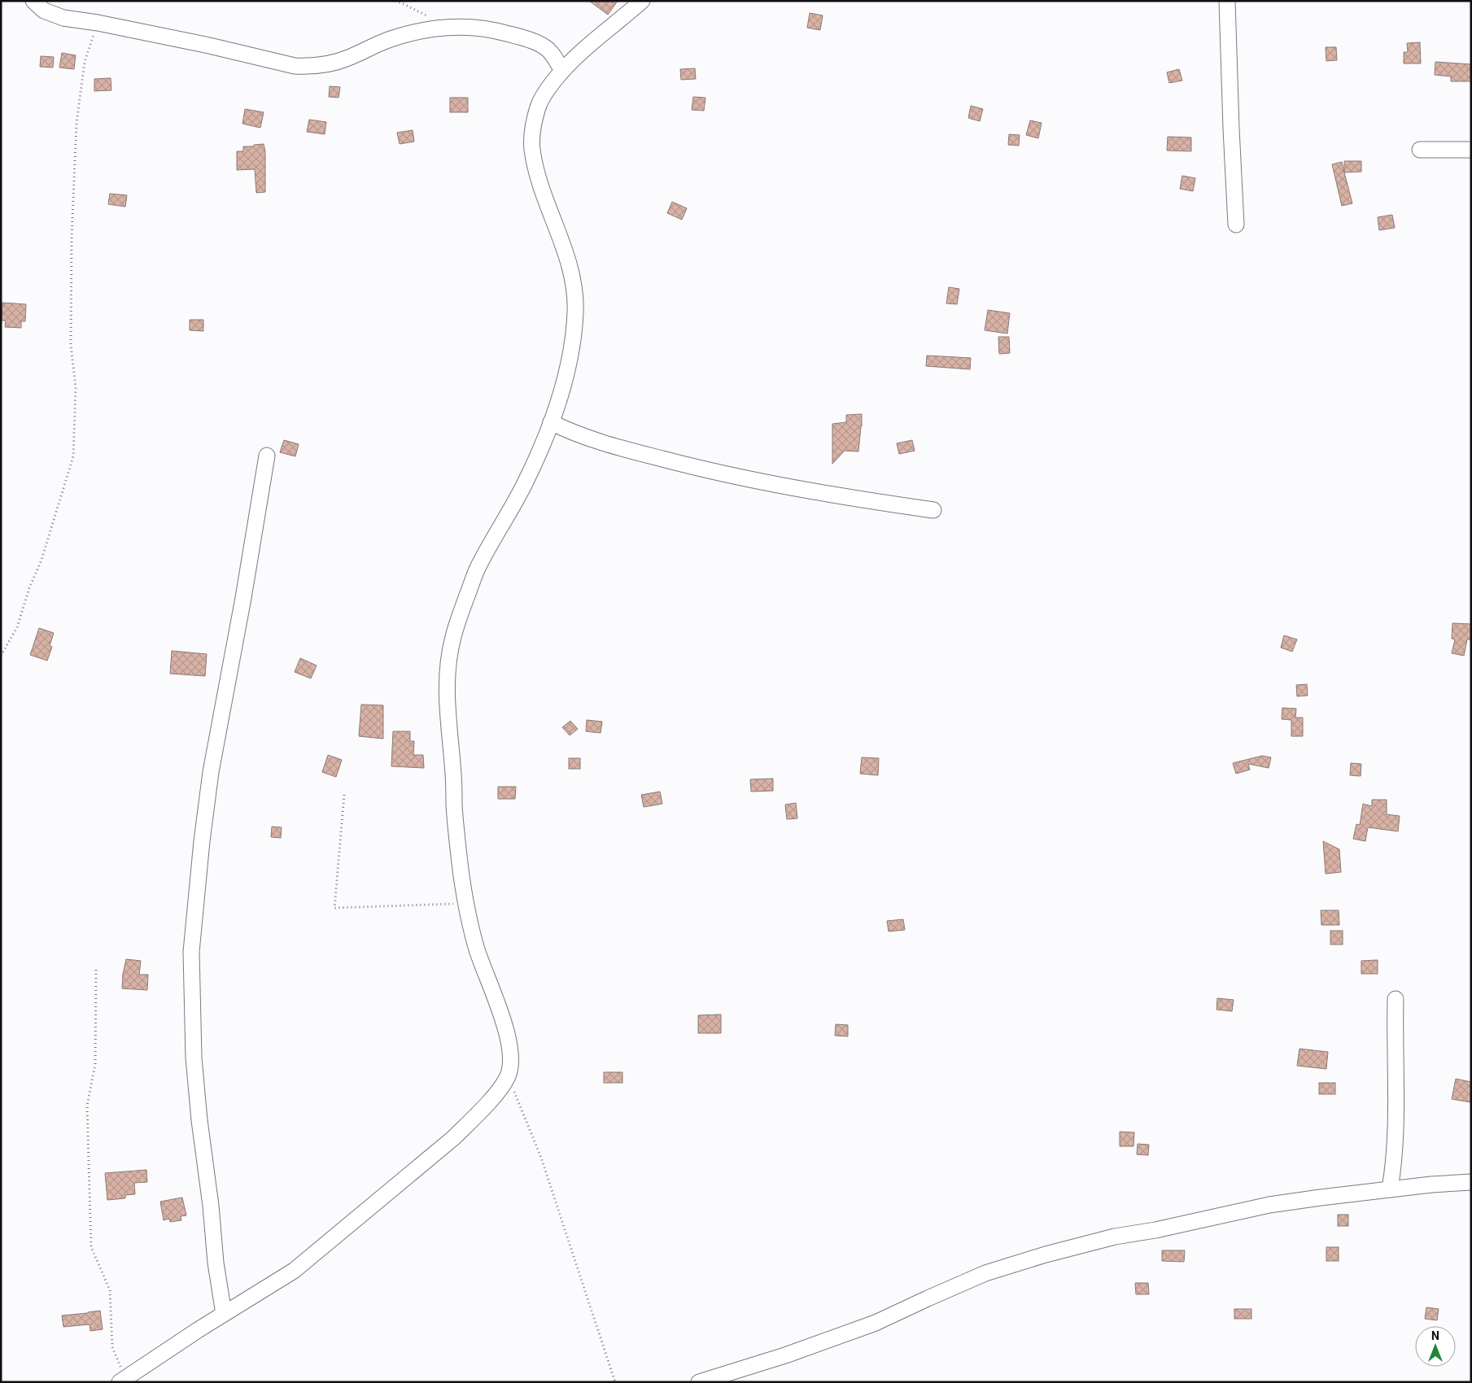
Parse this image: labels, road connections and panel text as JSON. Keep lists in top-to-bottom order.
{
  "north": "top"
}
